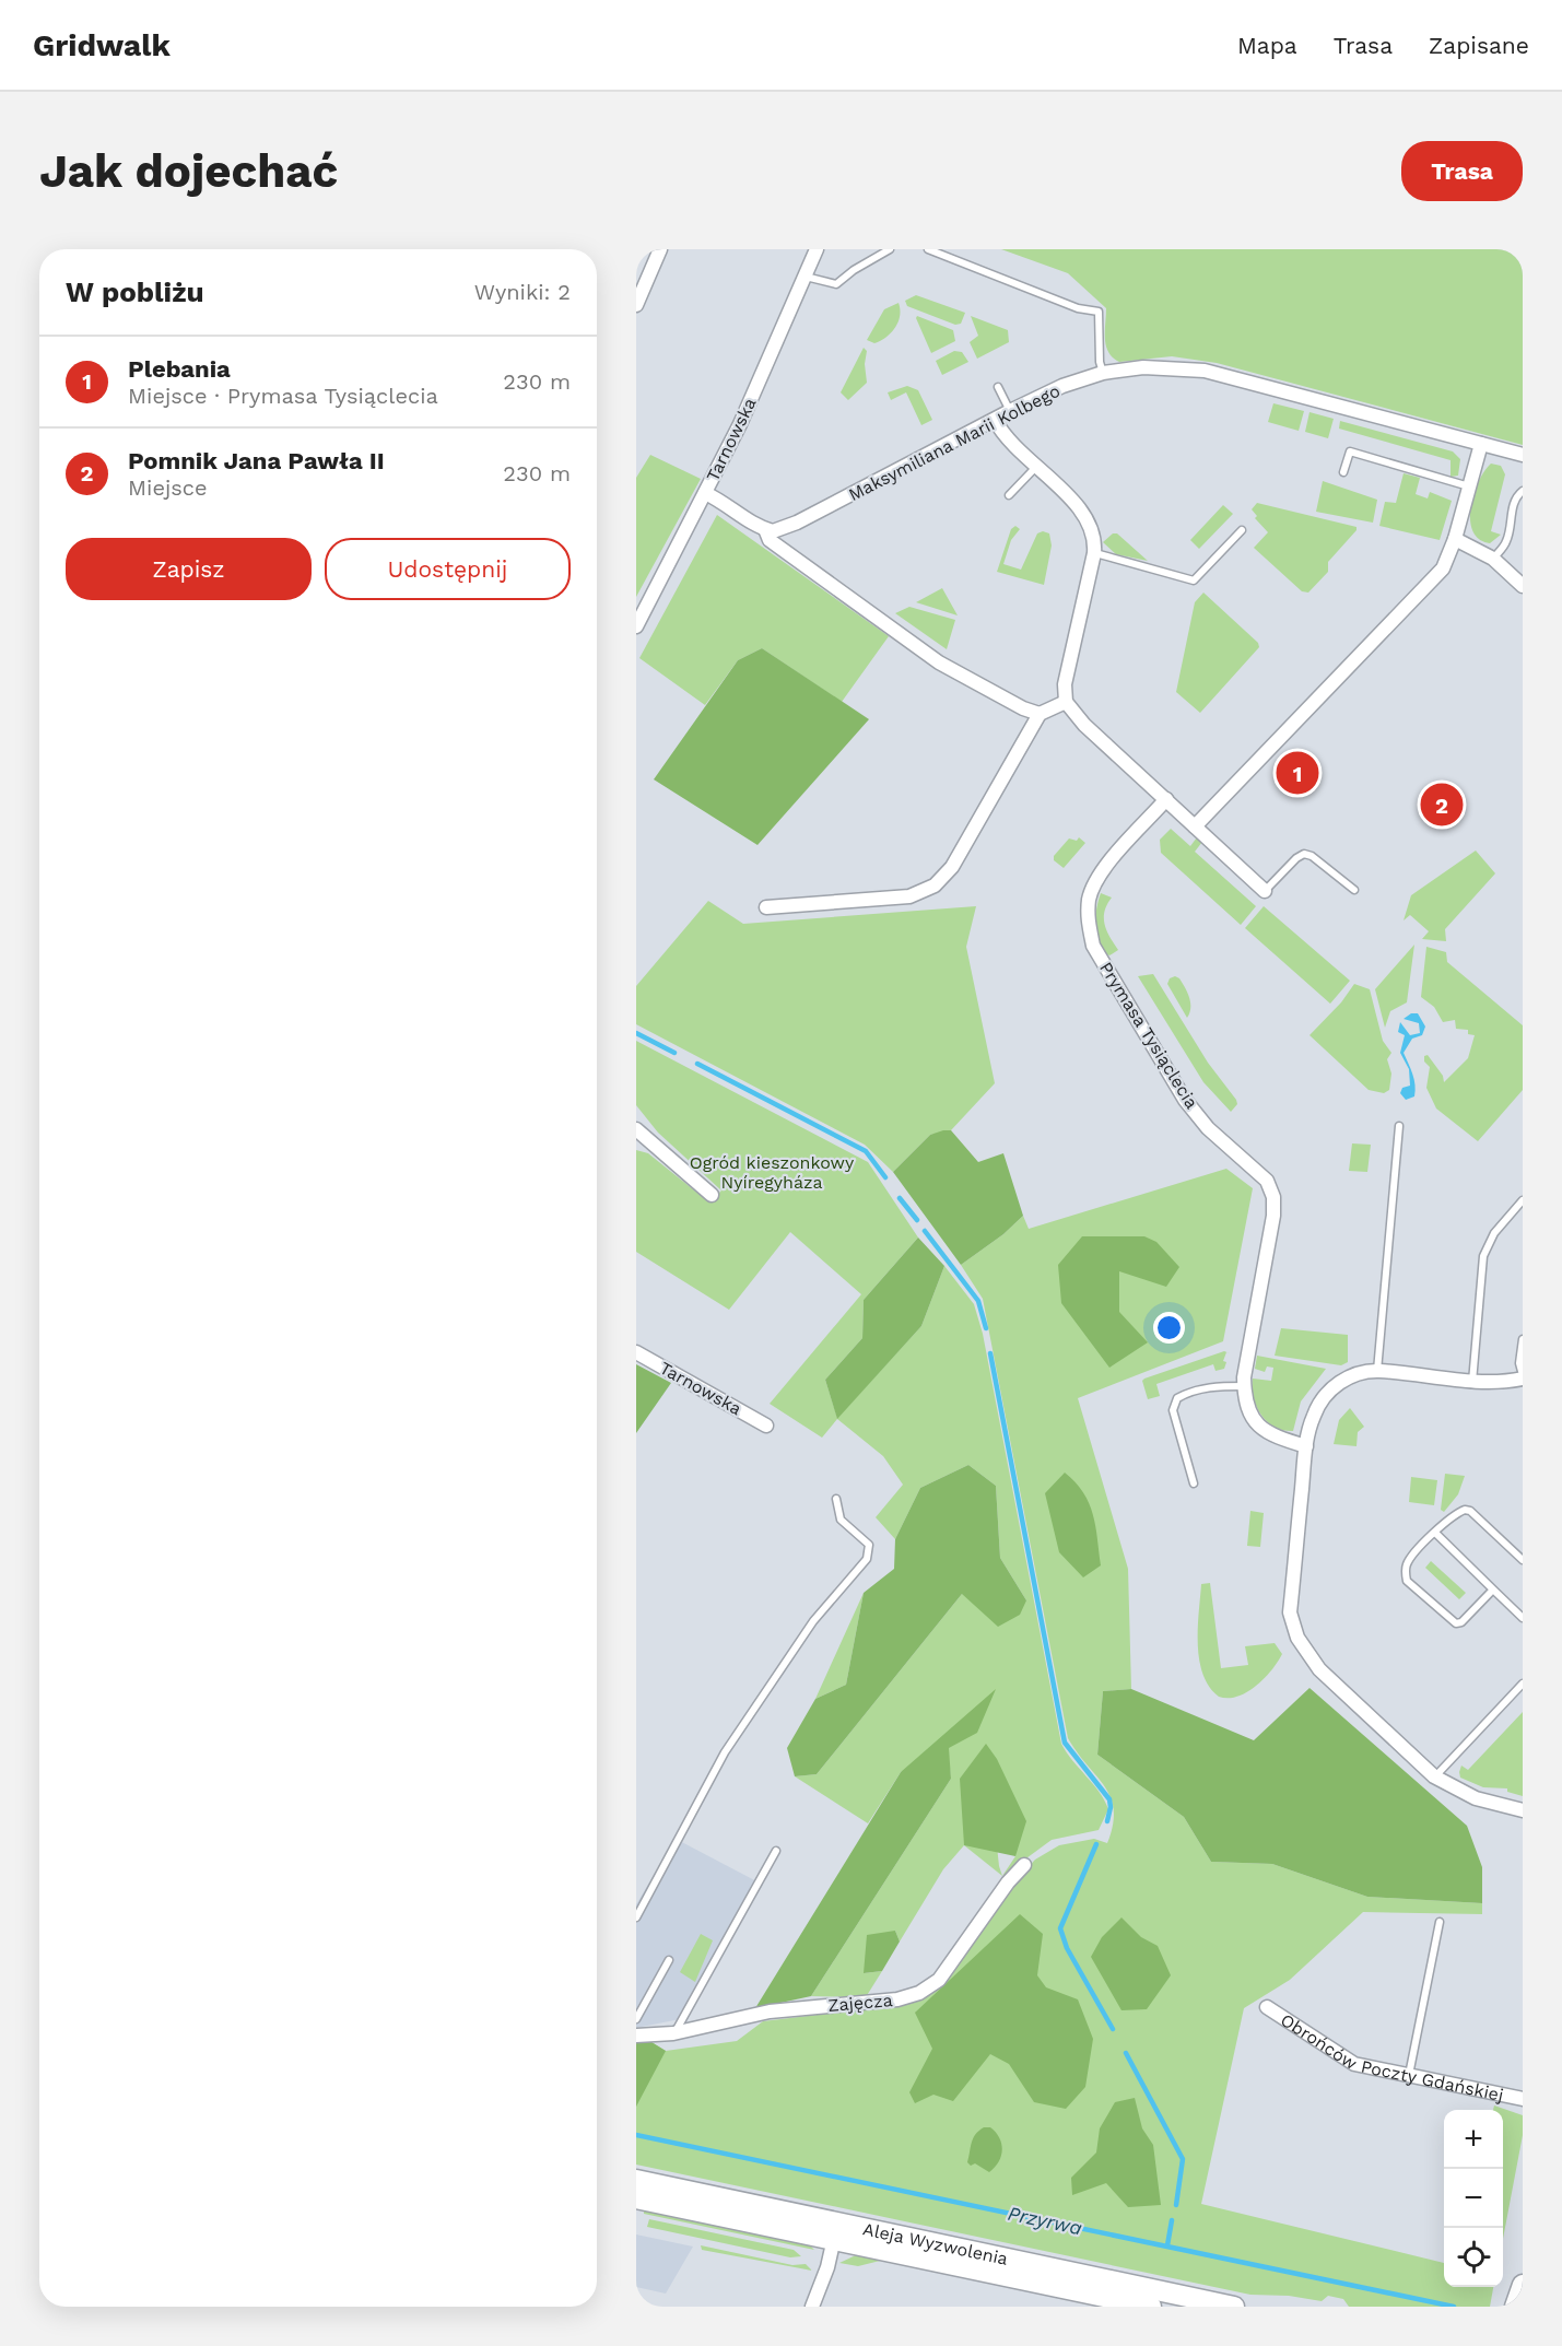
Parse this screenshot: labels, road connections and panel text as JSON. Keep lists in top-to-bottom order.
{
  "streets": {
    "main road": ["Aleja Wyzwolenia"],
    "street": [
      "Tarnowska",
      "Maksymiliana Marii Kolbego",
      "Prymasa Tysiąclecia",
      "Zajęcza",
      "Obrońców Poczty Gdańskiej"
    ]
  },
  "water": ["Przyrwa"],
  "parks": ["Ogród kieszonkowy Nyíregyháza"],
  "page": {
    "header": "Gridwalk",
    "nav": ["Mapa", "Trasa", "Zapisane"],
    "buttons": [
      "Trasa",
      ["Zapisz", "Udostępnij"]
    ],
    "title": "Jak dojechać",
    "heading": ["W pobliżu", "Wyniki: 2"],
    "list": [
      {
        "mark": "1",
        "name": "Plebania",
        "note": "Miejsce · Prymasa Tysiąclecia",
        "value": "230 m"
      },
      {
        "mark": "2",
        "name": "Pomnik Jana Pawła II",
        "note": "Miejsce",
        "value": "230 m"
      }
    ],
    "pins": ["1", "2"],
    "map_buttons": ["+", "−"]
  }
}
